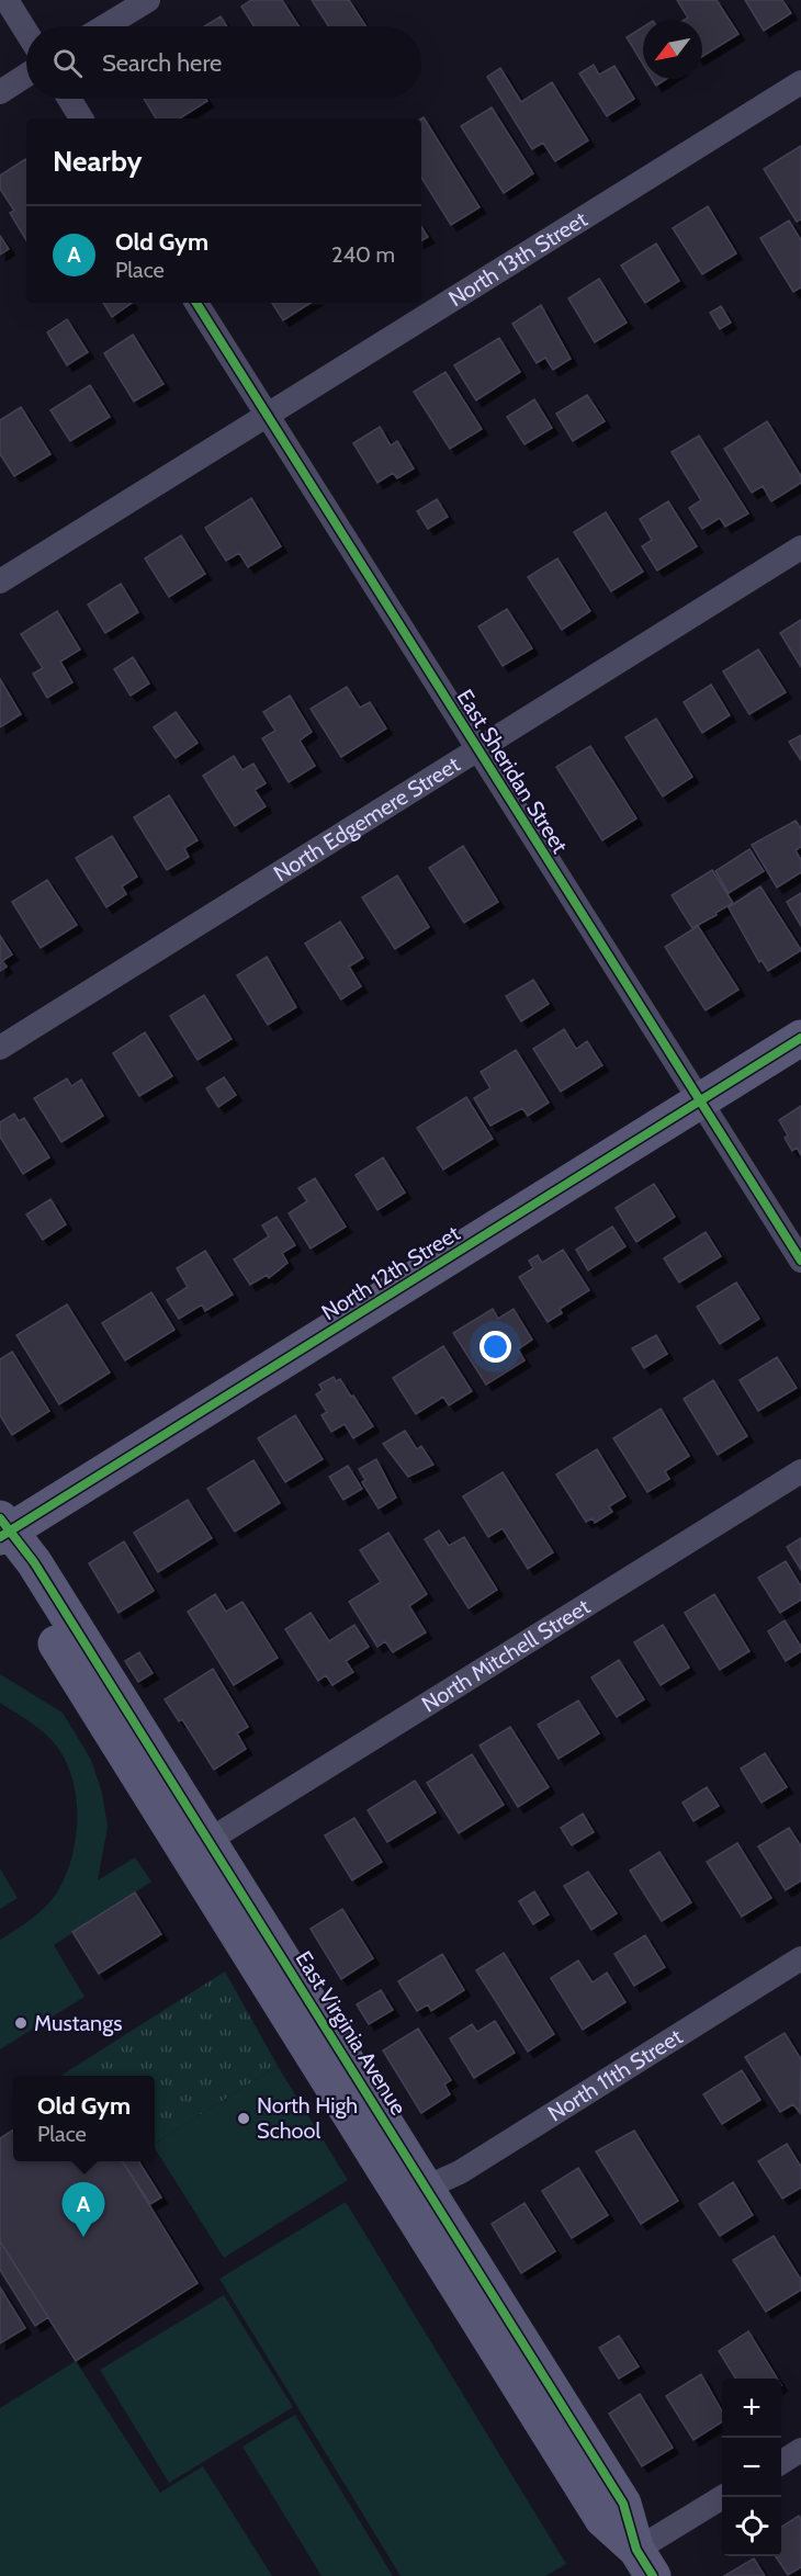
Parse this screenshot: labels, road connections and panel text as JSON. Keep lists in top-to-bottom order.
{
  "streets": {
    "street": [
      "North 13th Street",
      "East Sheridan Street",
      "North Edgemere Street",
      "North 12th Street",
      "North Mitchell Street",
      "East Virginia Avenue",
      "North 11th Street"
    ]
  },
  "crossings": [
    ["North 13th Street", "East Sheridan Street"],
    ["East Sheridan Street", "North Edgemere Street"],
    ["East Sheridan Street", "North 12th Street"],
    ["North 12th Street", "East Virginia Avenue"],
    ["North Mitchell Street", "East Virginia Avenue"],
    ["East Virginia Avenue", "North 11th Street"]
  ],
  "places": ["Mustangs", "North High School"],
  "north": "bottom left",
  "page": {
    "search": "Search here",
    "heading": "Nearby",
    "list": [
      {
        "mark": "A",
        "name": "Old Gym",
        "note": "Place",
        "value": "240 m"
      }
    ],
    "popup": ["Old Gym", "Place"],
    "pins": "A",
    "map_buttons": ["+", "−"]
  }
}
